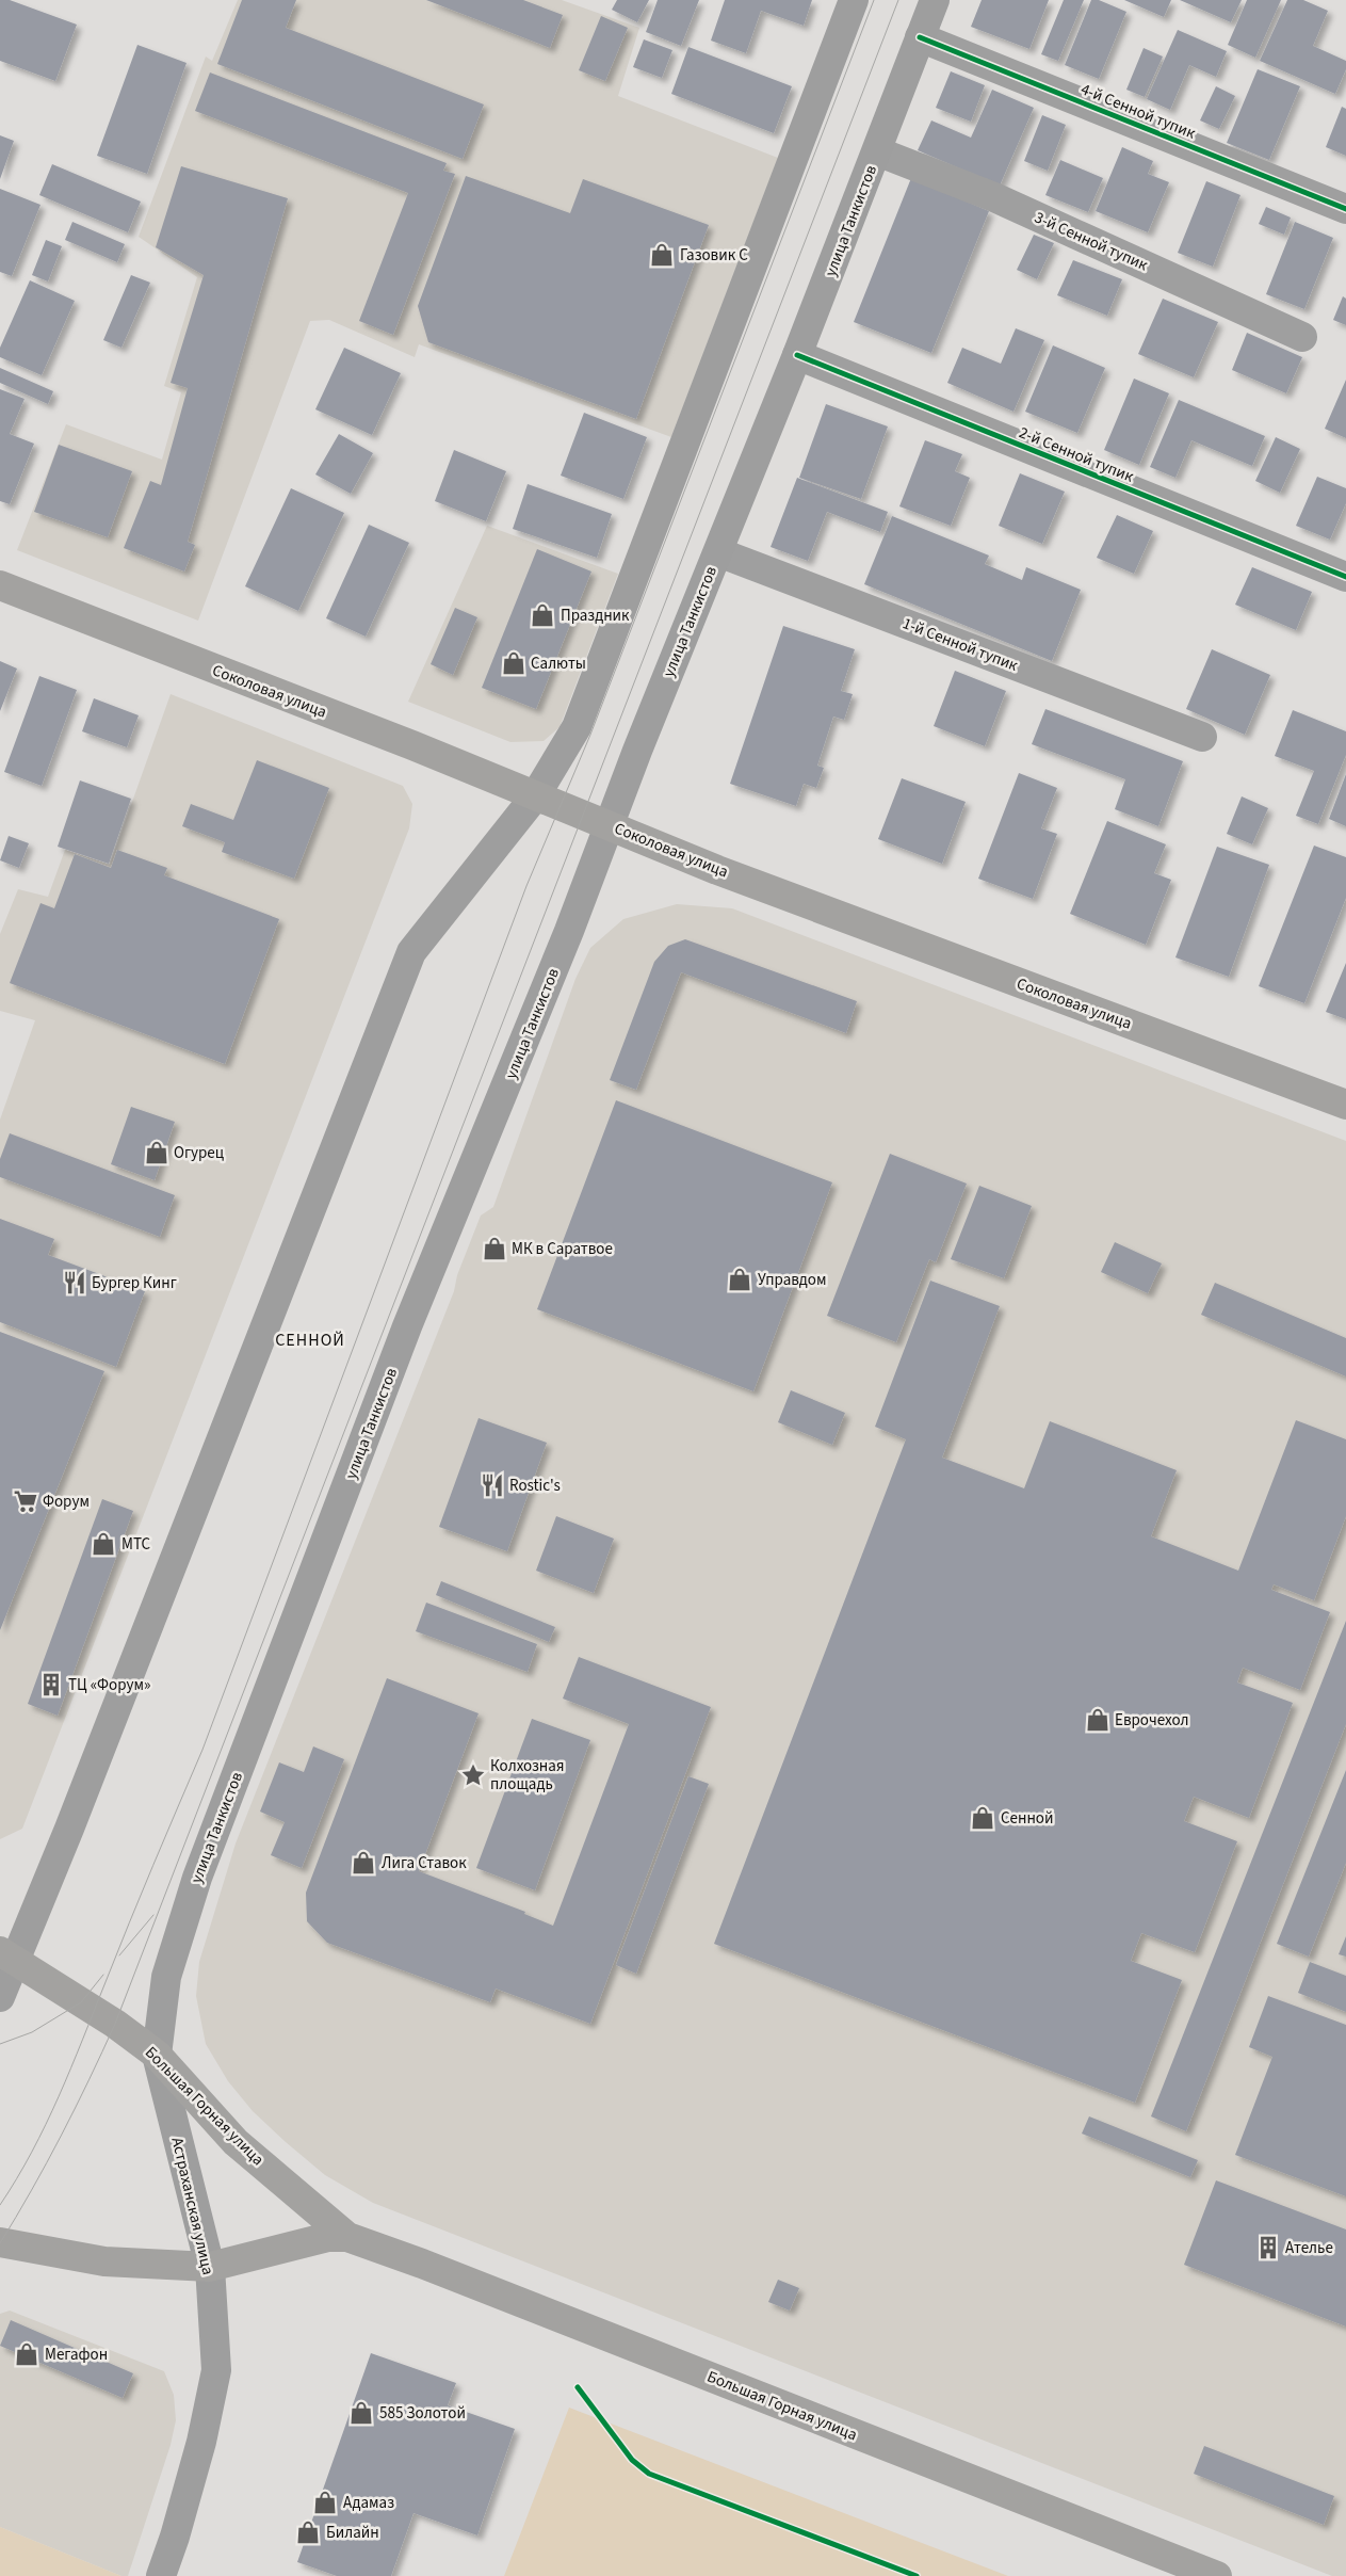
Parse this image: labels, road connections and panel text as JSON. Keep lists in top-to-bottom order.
{
  "streets": {
    "main road": [
      "улица Танкистов",
      "Соколовая улица",
      "Большая Горная улица",
      "Астраханская улица"
    ],
    "street": [
      "4-й Сенной тупик",
      "3-й Сенной тупик",
      "2-й Сенной тупик",
      "1-й Сенной тупик"
    ]
  },
  "crossings": [
    ["4-й Сенной тупик", "улица Танкистов"],
    ["улица Танкистов", "3-й Сенной тупик"],
    ["улица Танкистов", "2-й Сенной тупик"],
    ["улица Танкистов", "1-й Сенной тупик"],
    ["улица Танкистов", "Соколовая улица"],
    ["улица Танкистов", "Большая Горная улица"],
    ["улица Танкистов", "Астраханская улица"],
    ["Большая Горная улица", "Астраханская улица"]
  ],
  "districts": ["СЕННОЙ"],
  "places": {
    "shop": [
      "Газовик С",
      "Праздник",
      "Салюты",
      "Огурец",
      "МК в Саратвое",
      "Управдом",
      "МТС",
      "Еврочехол",
      "Сенной",
      "Лига Ставок",
      "Мегафон",
      "585 Золотой",
      "Адамаз",
      "Билайн"
    ],
    "restaurant": ["Бургер Кинг", "Rostic's"],
    "supermarket": ["Форум"],
    "building": ["ТЦ «Форум»", "Ателье"],
    "place": ["Колхозная площадь"]
  }
}
